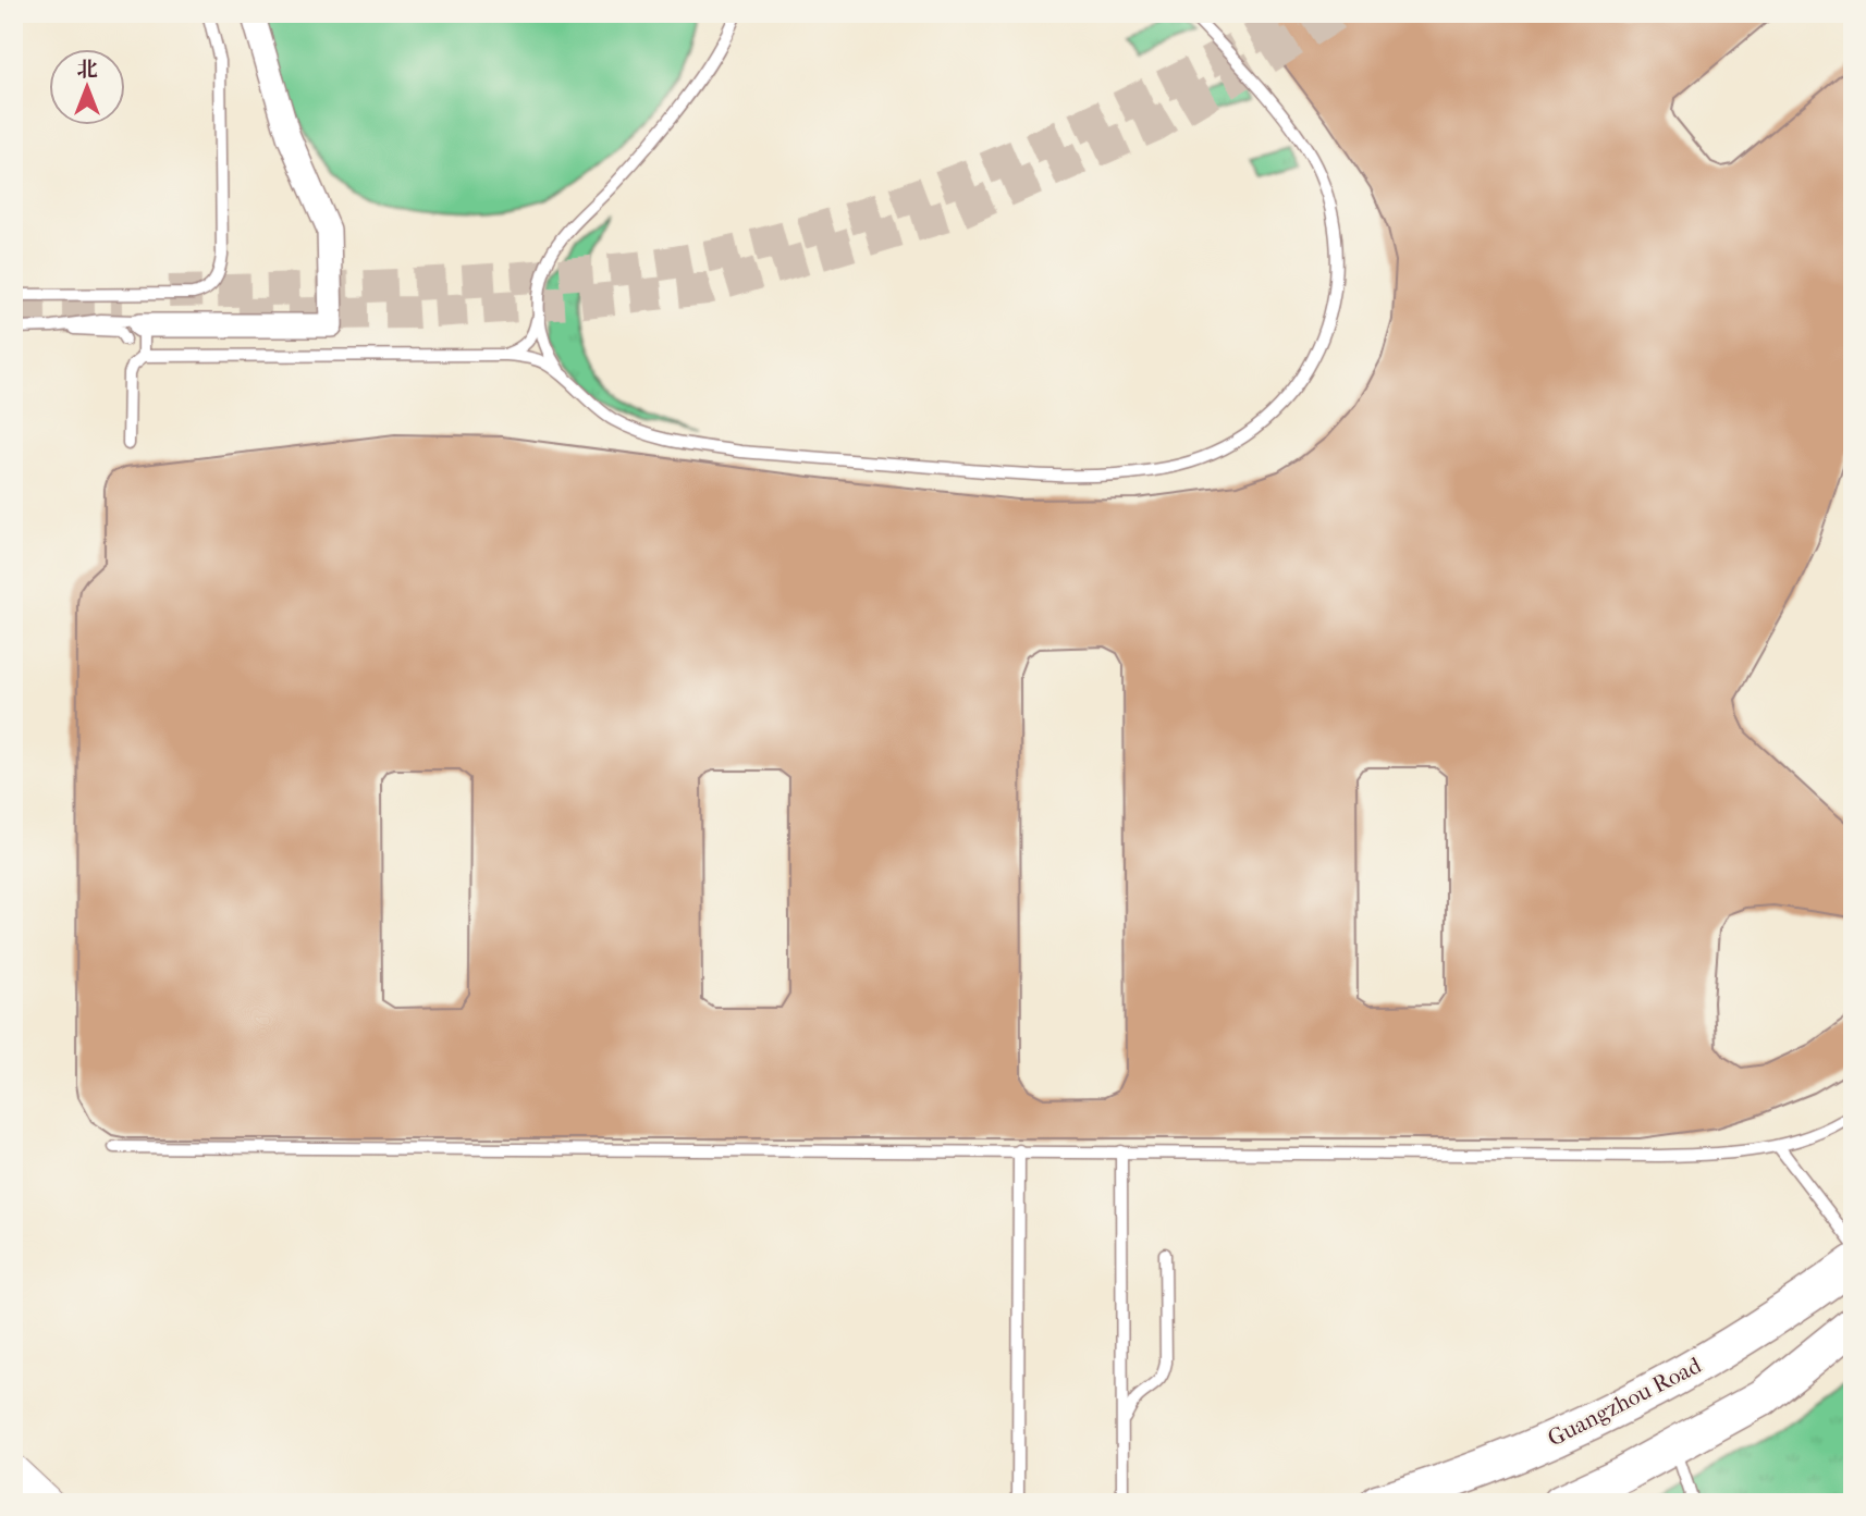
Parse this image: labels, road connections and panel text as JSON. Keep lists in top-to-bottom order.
{
  "streets": {
    "main road": ["Guangzhou Road"]
  },
  "north": "top"
}
